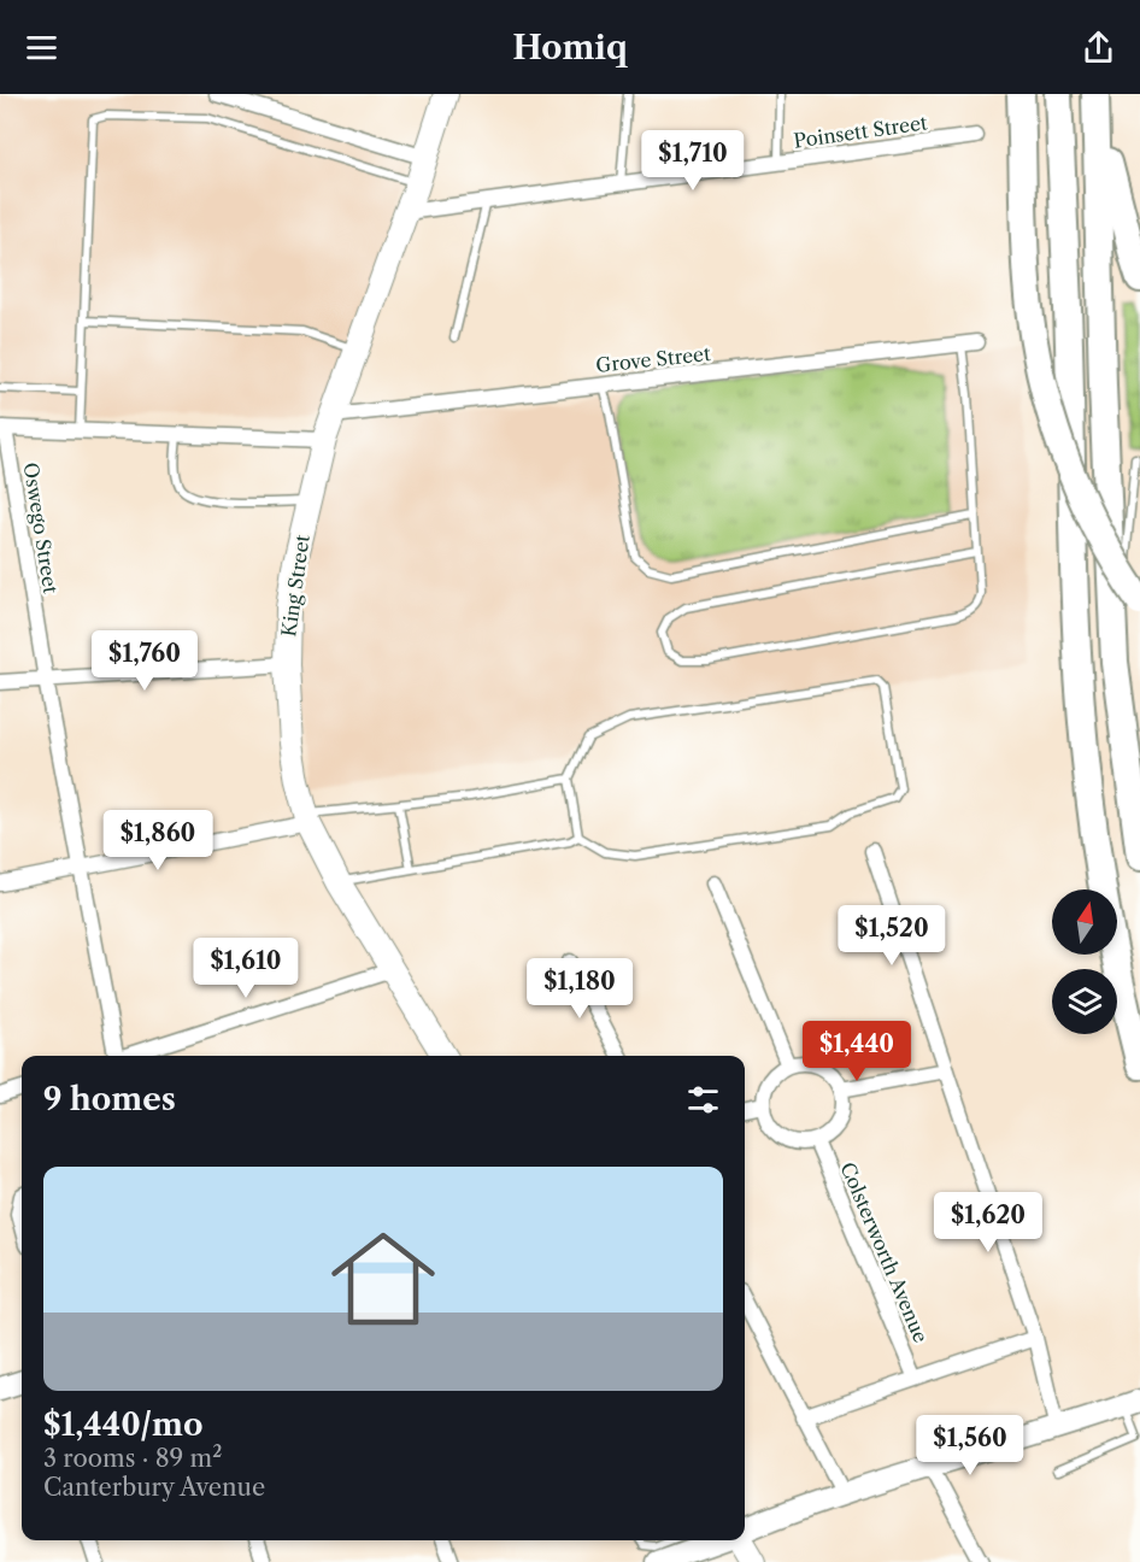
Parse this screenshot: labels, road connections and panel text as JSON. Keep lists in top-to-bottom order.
{
  "streets": {
    "main road": ["King Street"],
    "street": [
      "Poinsett Street",
      "Grove Street",
      "Oswego Street",
      "Colsterworth Avenue"
    ]
  },
  "crossings": [
    ["Poinsett Street", "King Street"],
    ["Grove Street", "King Street"]
  ],
  "north": "top",
  "page": {
    "header": "Homiq",
    "price": [
      "$1,710",
      "$1,760",
      "$1,860",
      "$1,520",
      "$1,610",
      "$1,180",
      "$1,440",
      "$1,620",
      "$1,560"
    ],
    "heading": "9 homes",
    "list": [
      {
        "name": "$1,440/mo",
        "note": "3 rooms · 89 m² · Canterbury Avenue"
      }
    ]
  }
}
